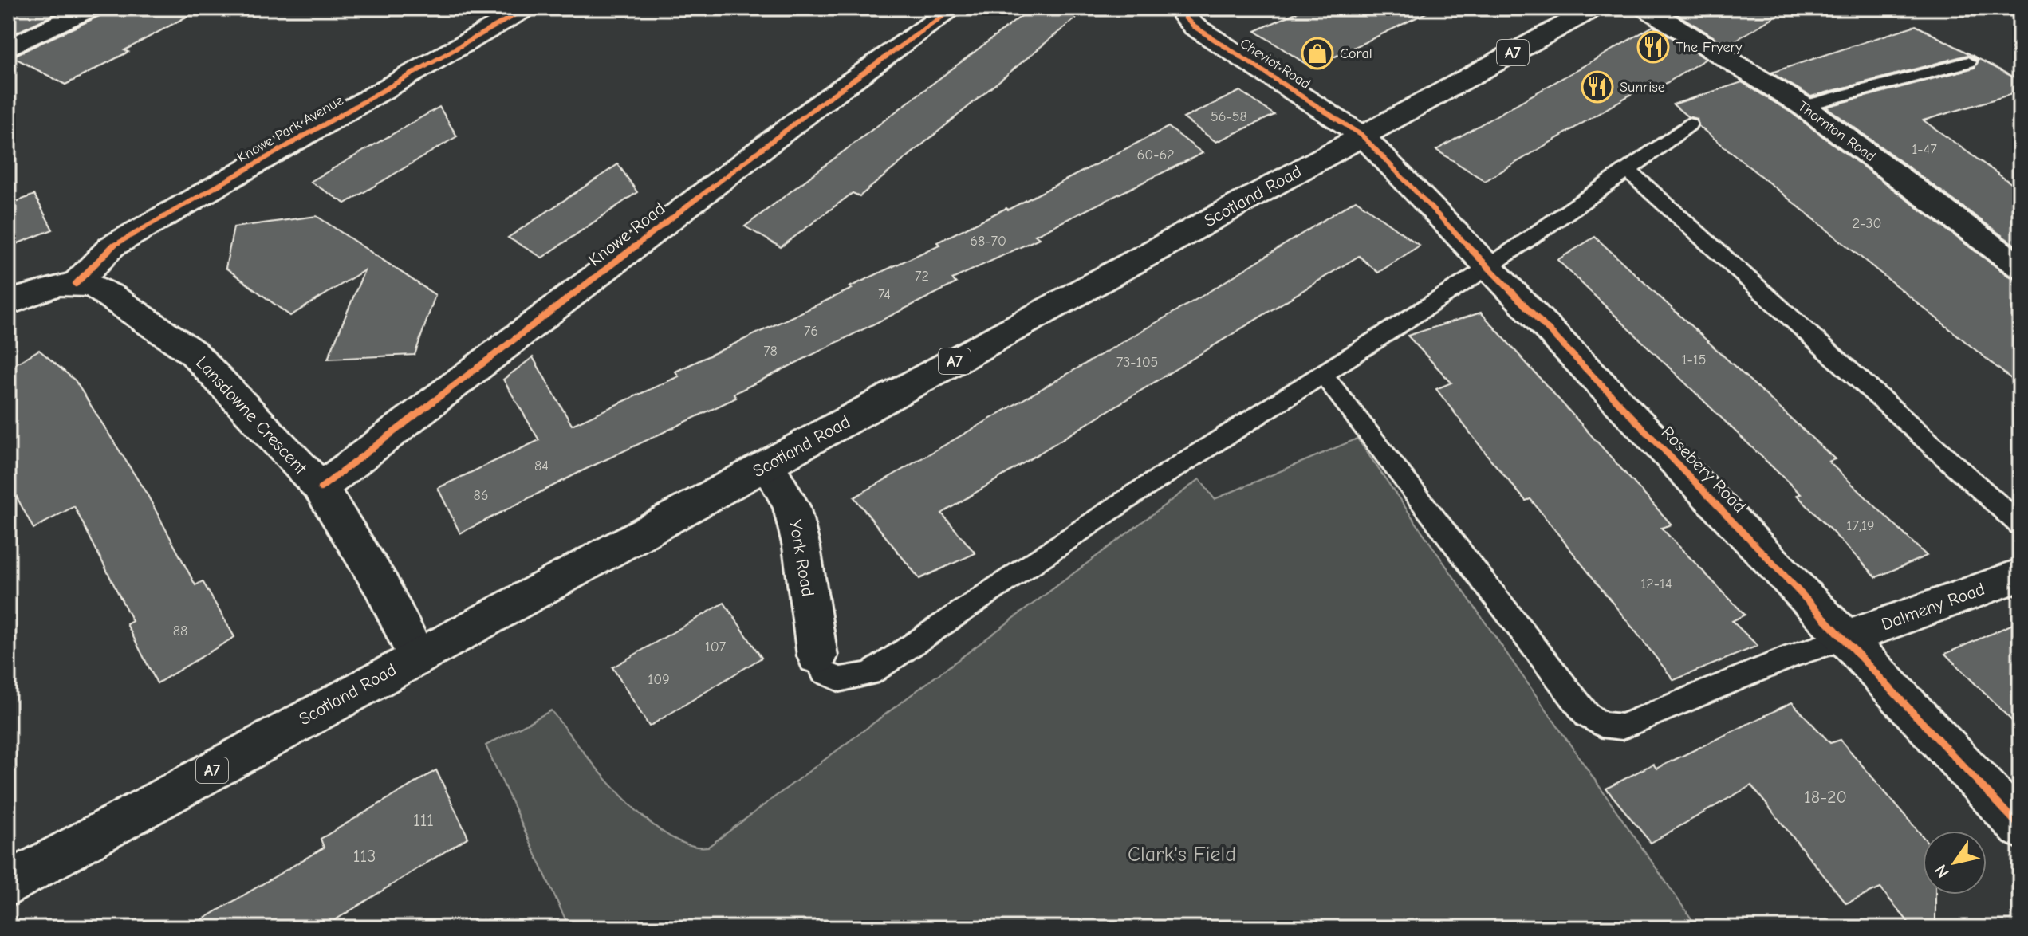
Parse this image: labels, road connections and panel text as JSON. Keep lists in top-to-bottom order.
{
  "streets": {
    "street": [
      "A7",
      "Cheviot Road",
      "Knowe Park Avenue",
      "Thornton Road",
      "Scotland Road",
      "Knowe Road",
      "Lansdowne Crescent",
      "Rosebery Road",
      "York Road",
      "Dalmeny Road"
    ]
  },
  "crossings": [
    ["Cheviot Road", "Scotland Road"],
    ["Cheviot Road", "Rosebery Road"],
    ["Knowe Park Avenue", "Lansdowne Crescent"],
    ["Scotland Road", "Lansdowne Crescent"],
    ["Scotland Road", "Rosebery Road"],
    ["Scotland Road", "York Road"],
    ["Knowe Road", "Lansdowne Crescent"],
    ["Rosebery Road", "Dalmeny Road"]
  ],
  "parks": ["Clark's Field"],
  "places": {
    "restaurant": ["The Fryery", "Sunrise"],
    "shop": ["Coral"]
  },
  "house_numbers": [
    "56-58",
    "1-47",
    "60-62",
    "2-30",
    "68-70",
    "72",
    "74",
    "76",
    "78",
    "1-15",
    "73-105",
    "84",
    "86",
    "17,19",
    "12-14",
    "88",
    "107",
    "109",
    "18-20",
    "111",
    "113"
  ],
  "north": "bottom left"
}
